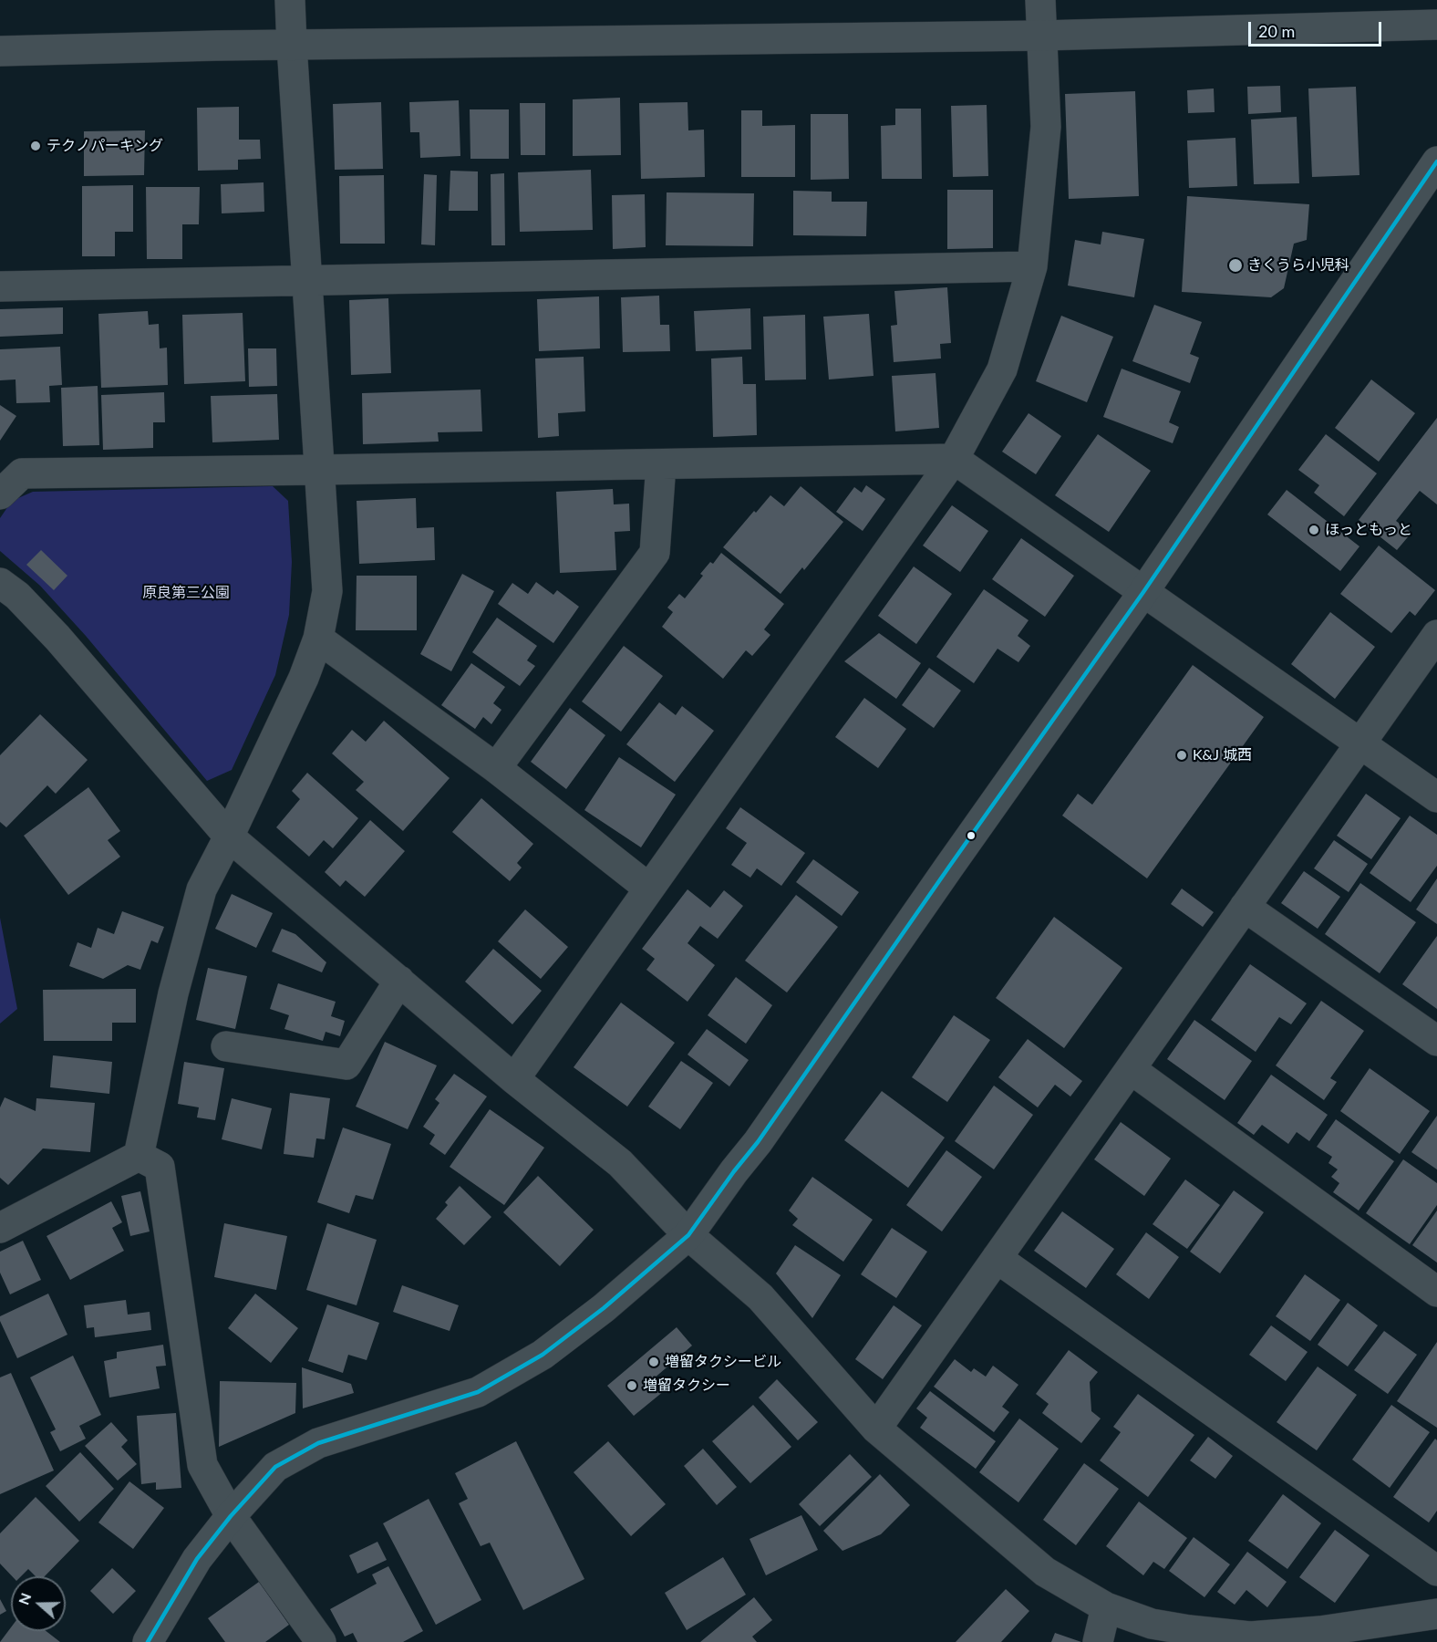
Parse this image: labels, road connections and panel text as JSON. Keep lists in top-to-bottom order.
{
  "parks": ["原良第三公園"],
  "places": [
    "テクノパーキング",
    "きくうら小児科",
    "ほっともっと",
    "K&J 城西",
    "増留タクシービル",
    "増留タクシー"
  ],
  "scale_bar": "20 m",
  "north": "left"
}
